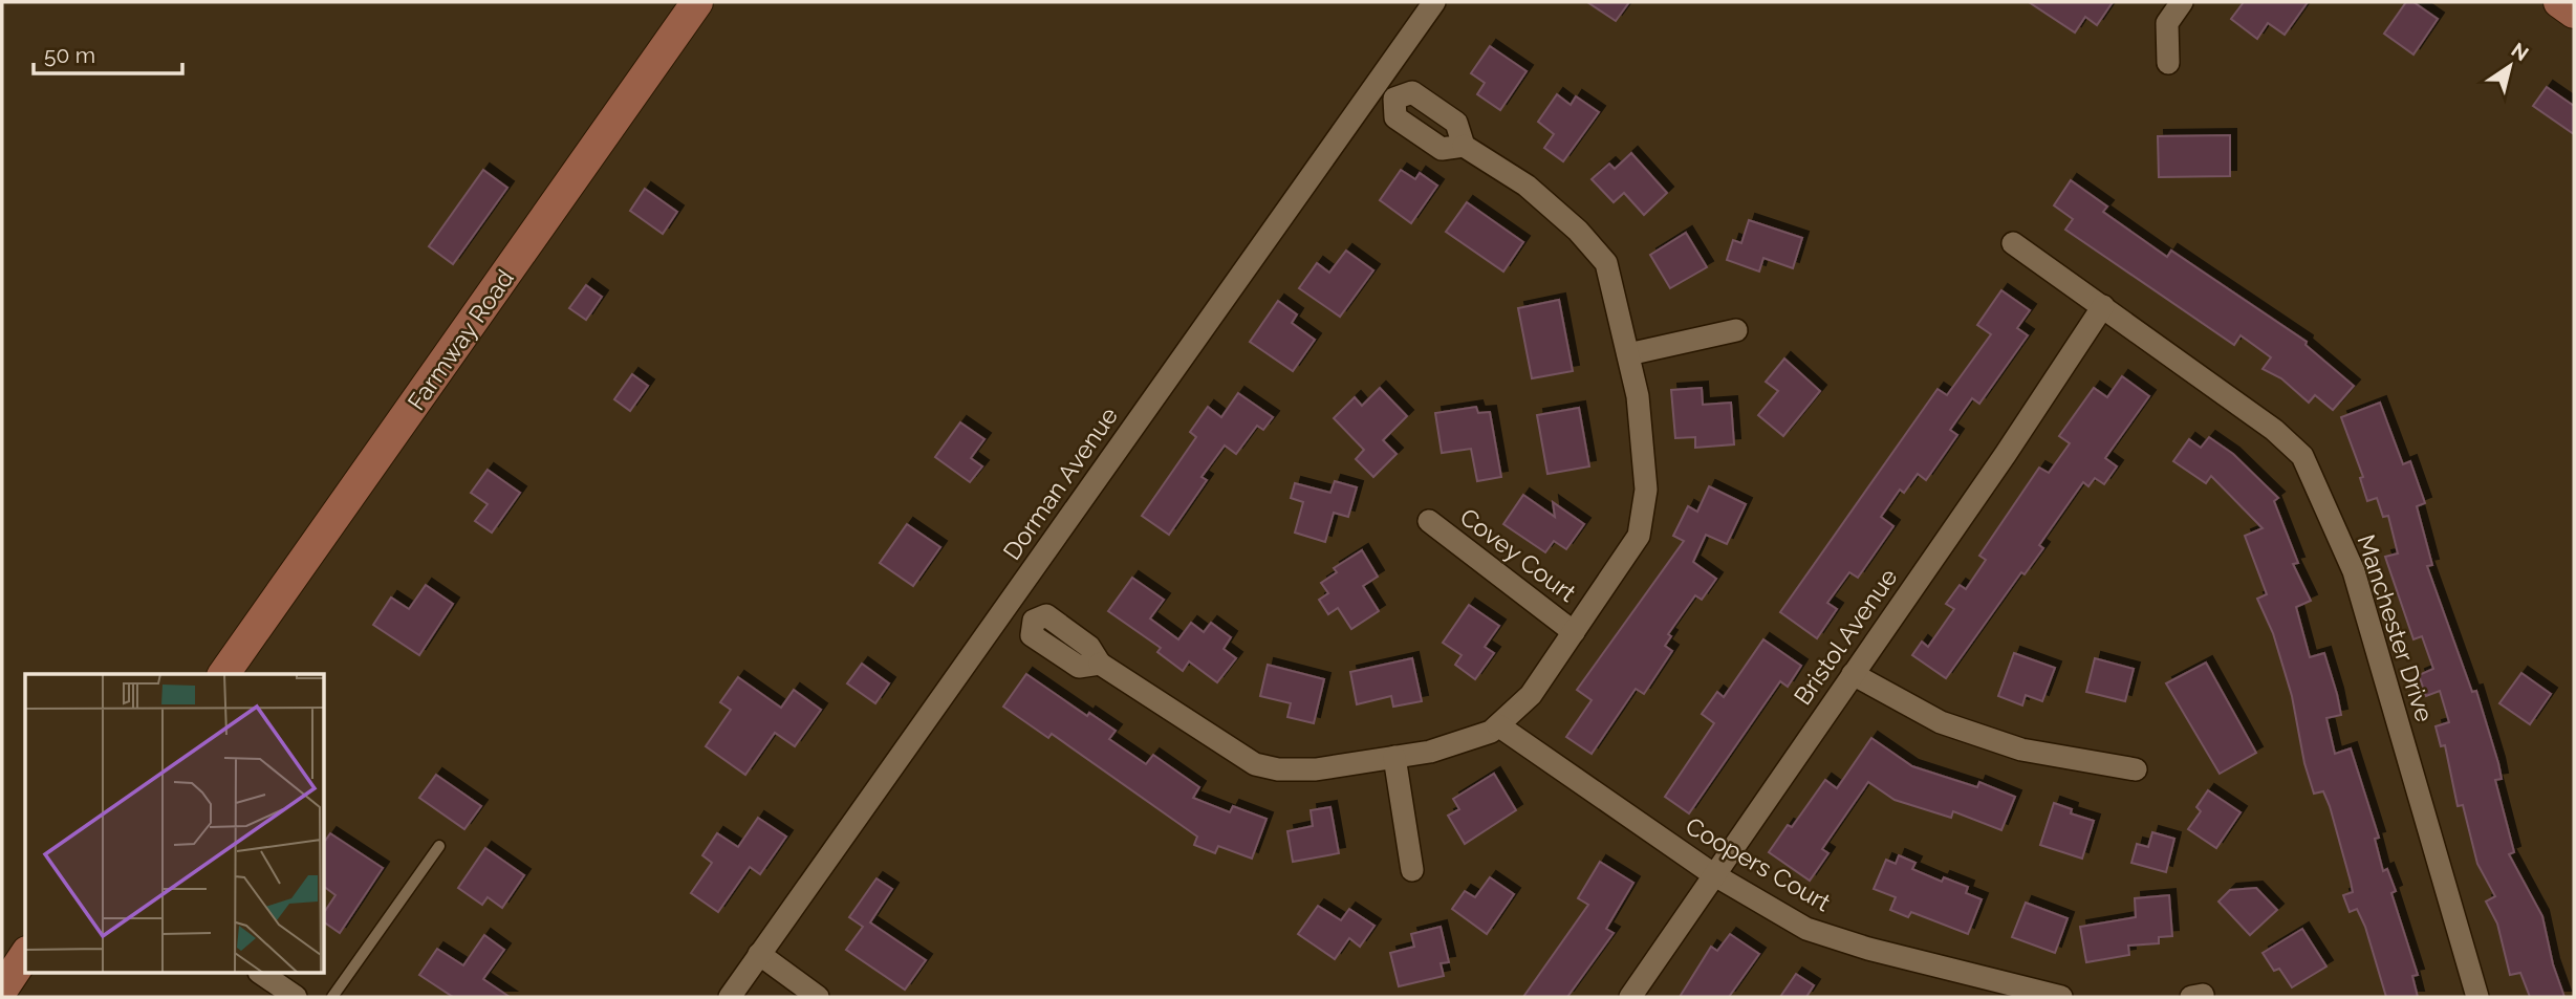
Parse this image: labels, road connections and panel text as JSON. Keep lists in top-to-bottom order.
{
  "streets": {
    "main road": ["Farmway Road"],
    "street": [
      "Dorman Avenue",
      "Covey Court",
      "Manchester Drive",
      "Bristol Avenue",
      "Coopers Court"
    ]
  },
  "crossings": [
    ["Manchester Drive", "Bristol Avenue"],
    ["Bristol Avenue", "Coopers Court"]
  ],
  "scale_bar": "50 m",
  "north": "top right"
}
